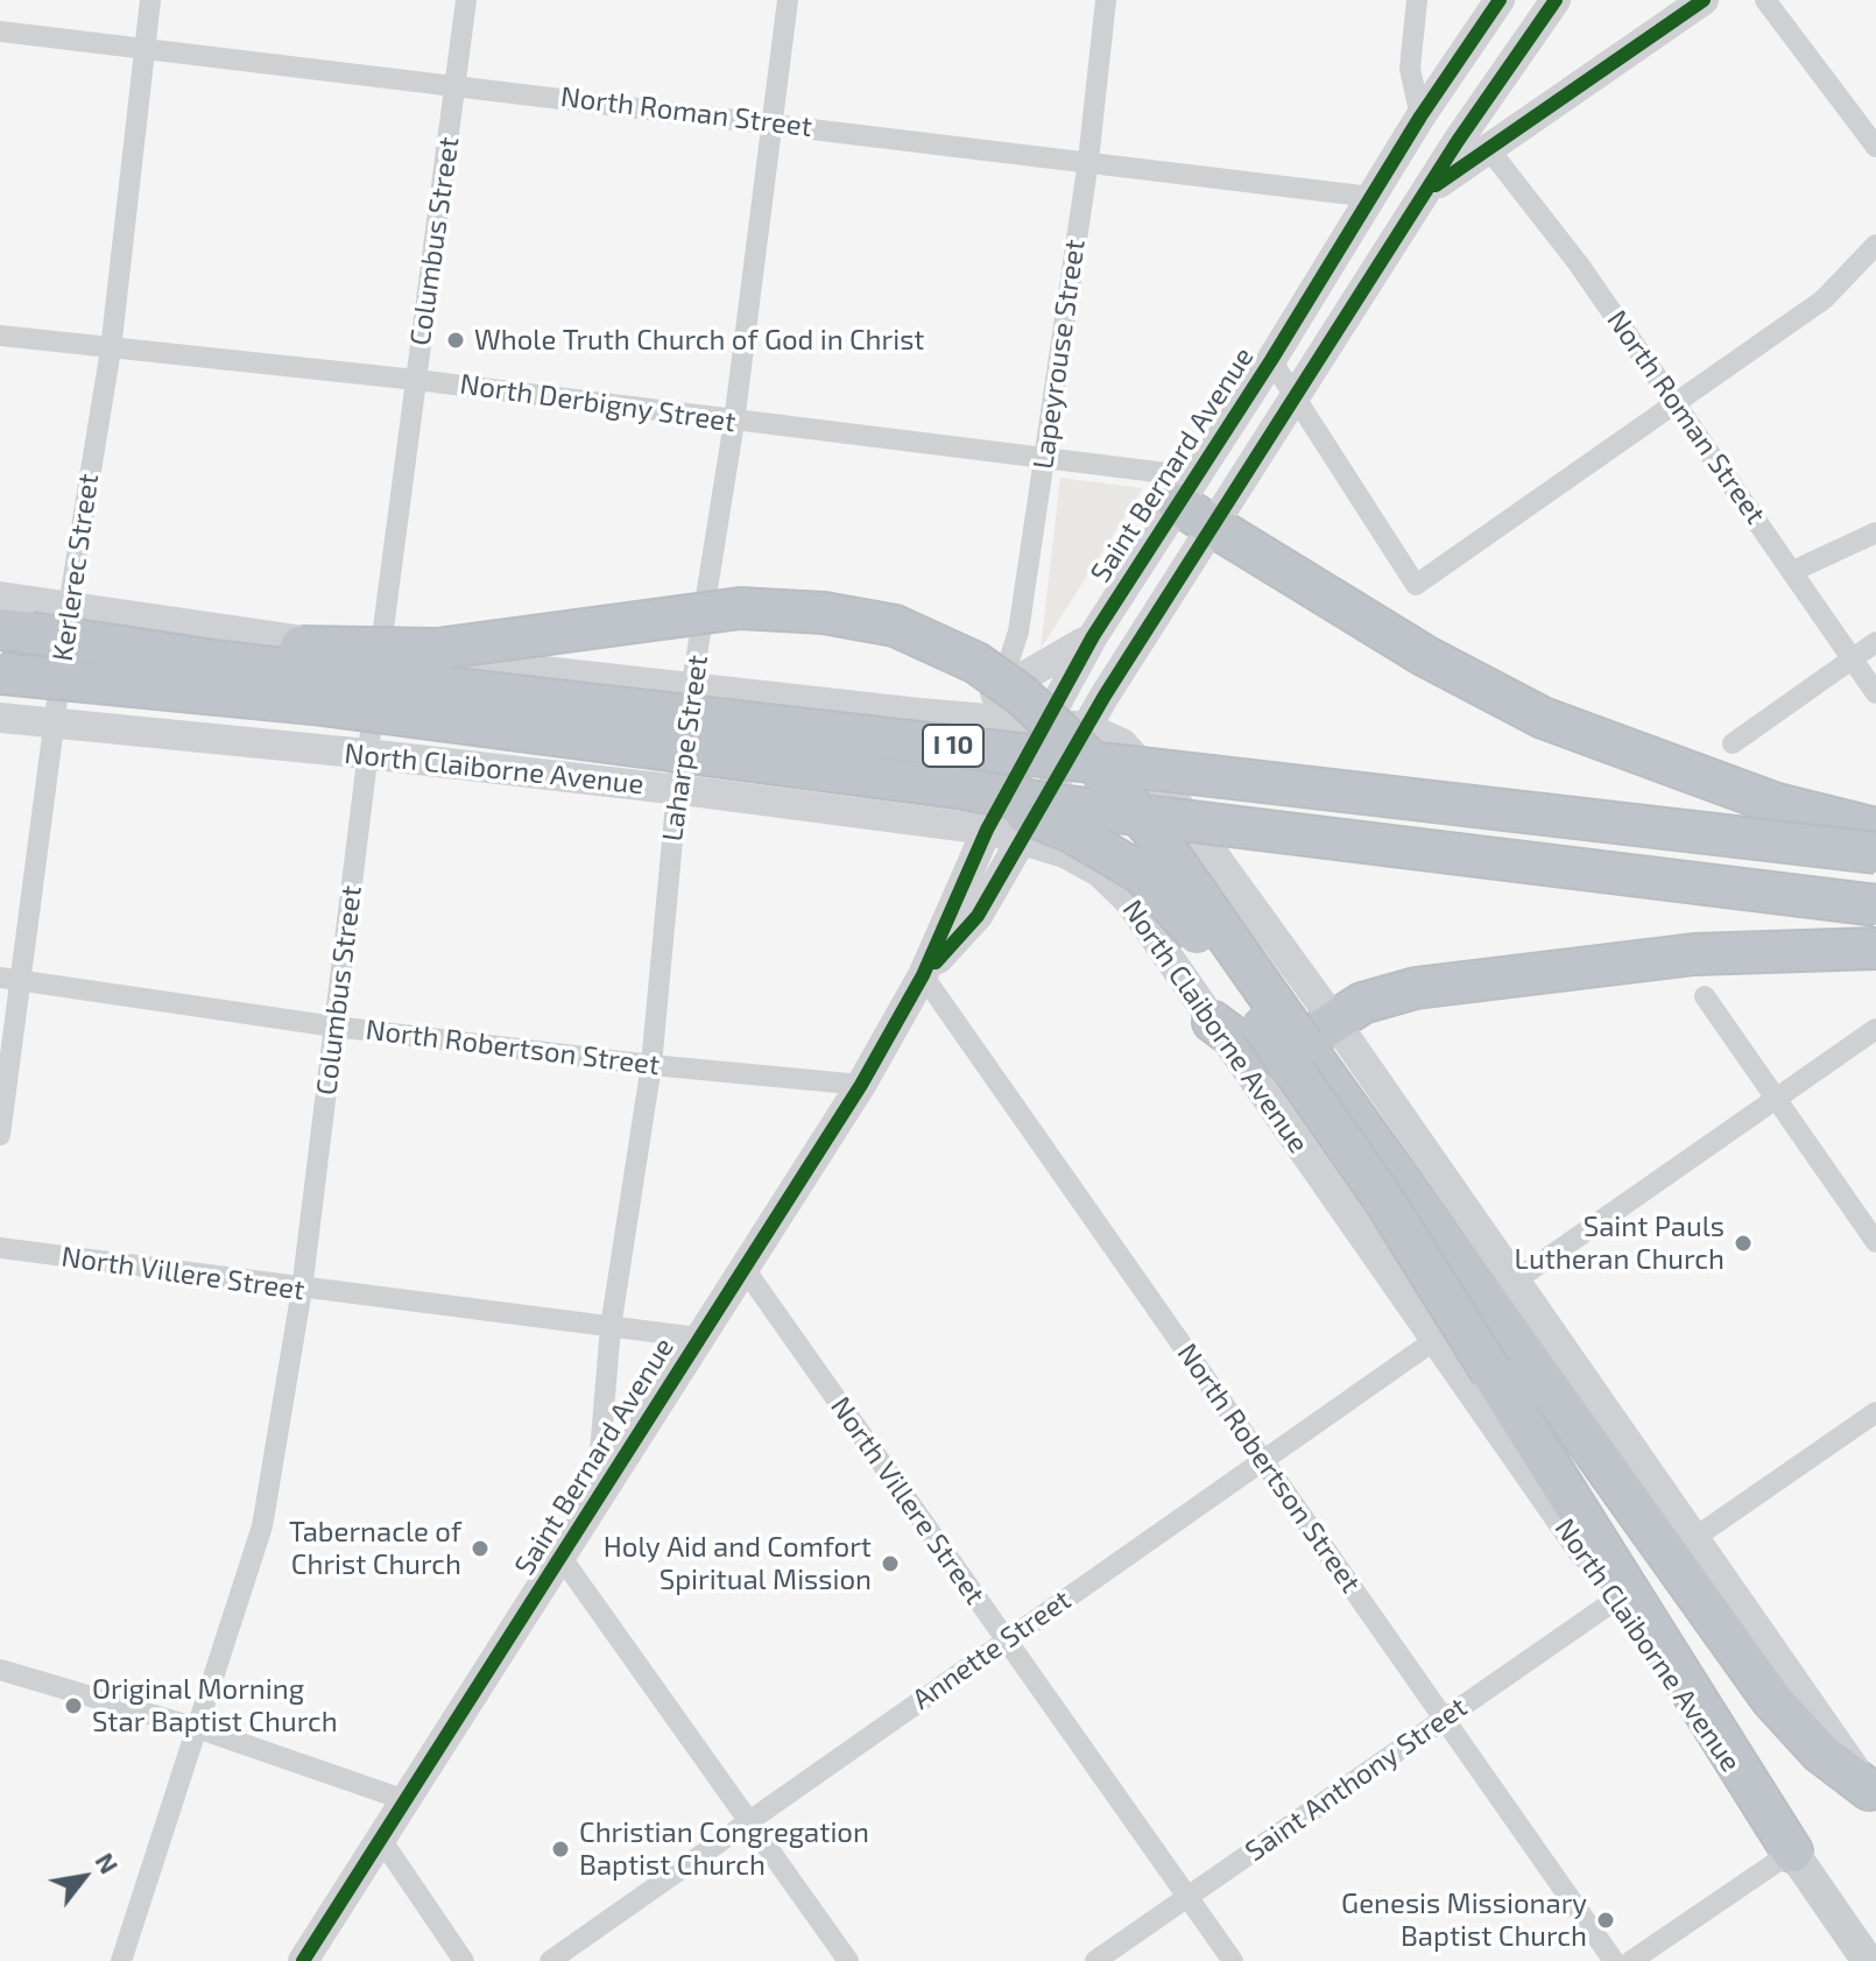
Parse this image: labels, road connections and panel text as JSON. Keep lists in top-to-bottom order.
{
  "streets": {
    "highway": ["I 10"],
    "main road": ["Saint Bernard Avenue", "North Claiborne Avenue"],
    "street": [
      "North Roman Street",
      "Columbus Street",
      "Lapeyrouse Street",
      "North Derbigny Street",
      "Kerlerec Street",
      "Laharpe Street",
      "North Robertson Street",
      "North Villere Street",
      "Annette Street",
      "Saint Anthony Street"
    ]
  },
  "crossings": [
    ["North Roman Street", "Columbus Street"],
    ["North Roman Street", "Lapeyrouse Street"],
    ["North Roman Street", "Saint Bernard Avenue"],
    ["North Roman Street", "Kerlerec Street"],
    ["North Roman Street", "Laharpe Street"],
    ["Columbus Street", "North Derbigny Street"],
    ["Columbus Street", "North Claiborne Avenue"],
    ["Columbus Street", "North Robertson Street"],
    ["Columbus Street", "North Villere Street"],
    ["Lapeyrouse Street", "North Derbigny Street"],
    ["North Derbigny Street", "Saint Bernard Avenue"],
    ["North Derbigny Street", "Kerlerec Street"],
    ["North Derbigny Street", "Laharpe Street"],
    ["Saint Bernard Avenue", "Laharpe Street"],
    ["Saint Bernard Avenue", "North Claiborne Avenue"],
    ["Saint Bernard Avenue", "North Robertson Street"],
    ["Saint Bernard Avenue", "North Villere Street"],
    ["Kerlerec Street", "North Claiborne Avenue"],
    ["Kerlerec Street", "North Robertson Street"],
    ["Laharpe Street", "North Claiborne Avenue"],
    ["Laharpe Street", "North Robertson Street"],
    ["Laharpe Street", "North Villere Street"],
    ["North Claiborne Avenue", "Annette Street"],
    ["North Claiborne Avenue", "Saint Anthony Street"],
    ["North Robertson Street", "Annette Street"],
    ["North Robertson Street", "Saint Anthony Street"],
    ["North Villere Street", "Annette Street"],
    ["North Villere Street", "Saint Anthony Street"]
  ],
  "places": [
    "Whole Truth Church of God in Christ",
    "Saint Pauls Lutheran Church",
    "Tabernacle of Christ Church",
    "Holy Aid and Comfort Spiritual Mission",
    "Original Morning Star Baptist Church",
    "Christian Congregation Baptist Church",
    "Genesis Missionary Baptist Church"
  ],
  "north": "top right"
}
